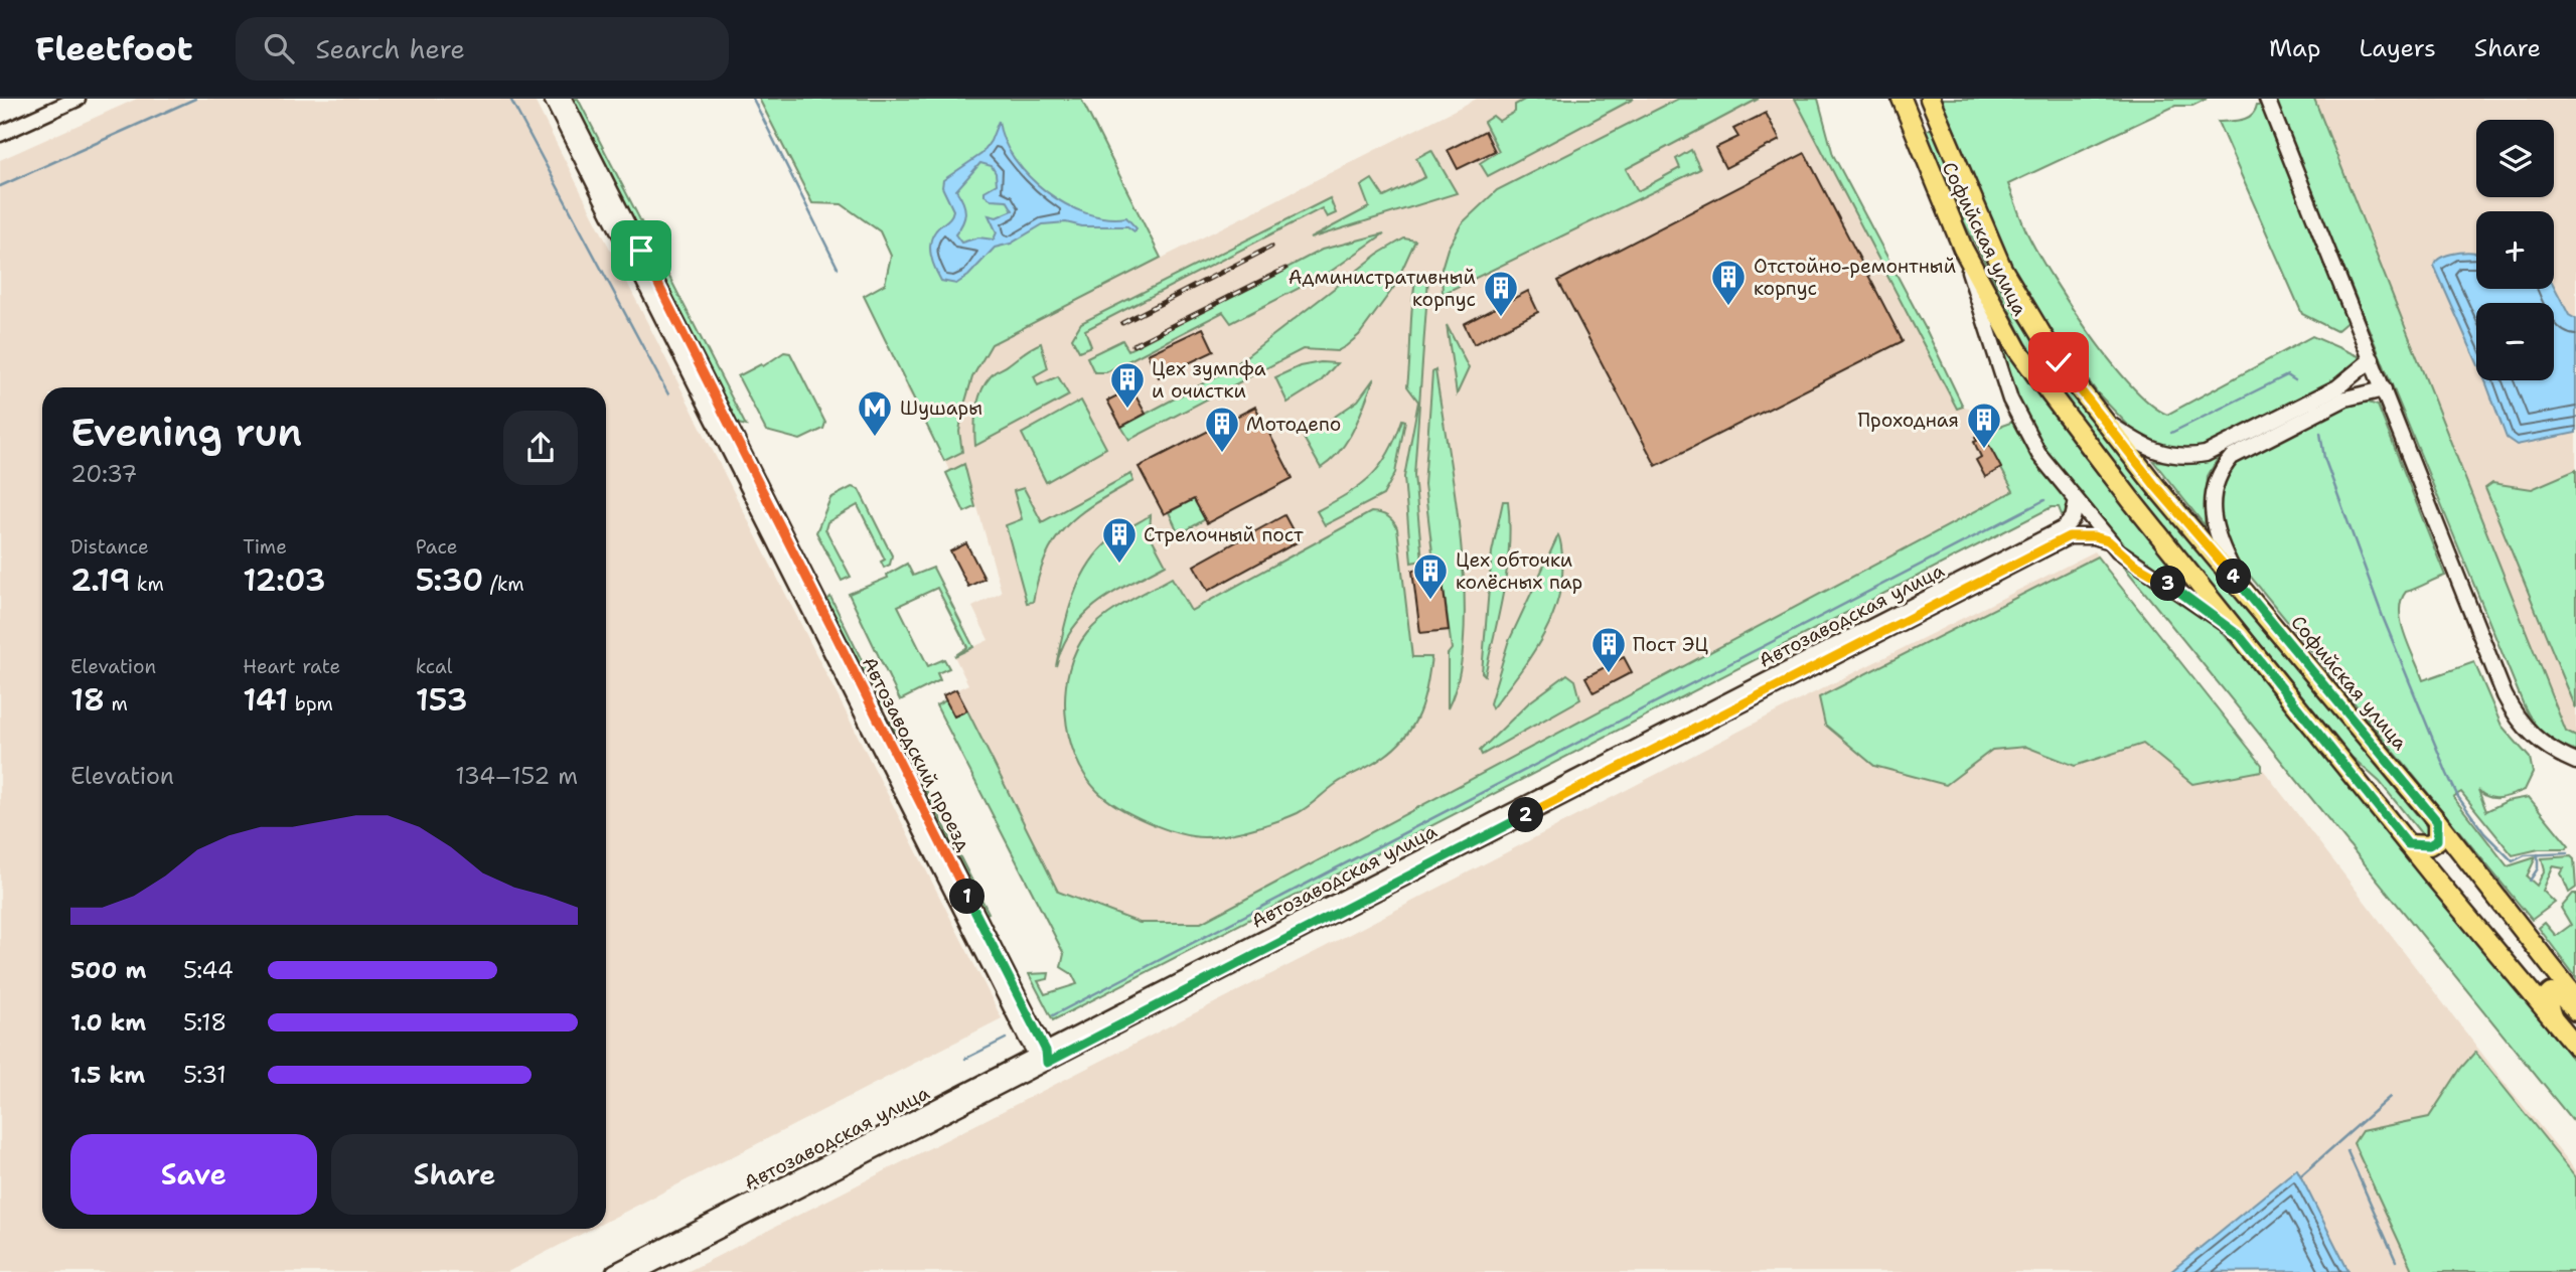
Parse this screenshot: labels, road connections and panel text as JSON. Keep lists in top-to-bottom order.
{
  "streets": {
    "main road": ["Софийская улица"],
    "street": ["Автозаводская улица", "Автозаводский проезд"]
  },
  "crossings": [
    ["Автозаводская улица", "Автозаводский проезд"]
  ],
  "places": {
    "building": [
      "Отстойно-ремонтный корпус",
      "Административный корпус",
      "Цех зумпфа и очистки",
      "Проходная",
      "Мотодепо",
      "Стрелочный пост",
      "Цех обточки колёсных пар",
      "Пост ЭЦ"
    ],
    "metro station": ["Шушары"]
  },
  "page": {
    "header": "Fleetfoot",
    "search": "Search here",
    "nav": ["Map", "Layers", "Share"],
    "map_buttons": ["+", "−"],
    "heading": ["Evening run", "20:37"],
    "stats": [
      ["Distance", "2.19 km"],
      ["Time", "12:03"],
      ["Pace", "5:30 /km"],
      ["Elevation", "18 m"],
      ["Heart rate", "141 bpm"],
      ["kcal", "153"]
    ],
    "pins": [
      "4",
      "3",
      "2",
      "1"
    ],
    "chart": ["Elevation", "134–152 m"],
    "list": [
      {
        "name": "500 m",
        "note": "5:44"
      },
      {
        "name": "1.0 km",
        "note": "5:18"
      },
      {
        "name": "1.5 km",
        "note": "5:31"
      }
    ],
    "buttons": ["Save", "Share"]
  }
}
